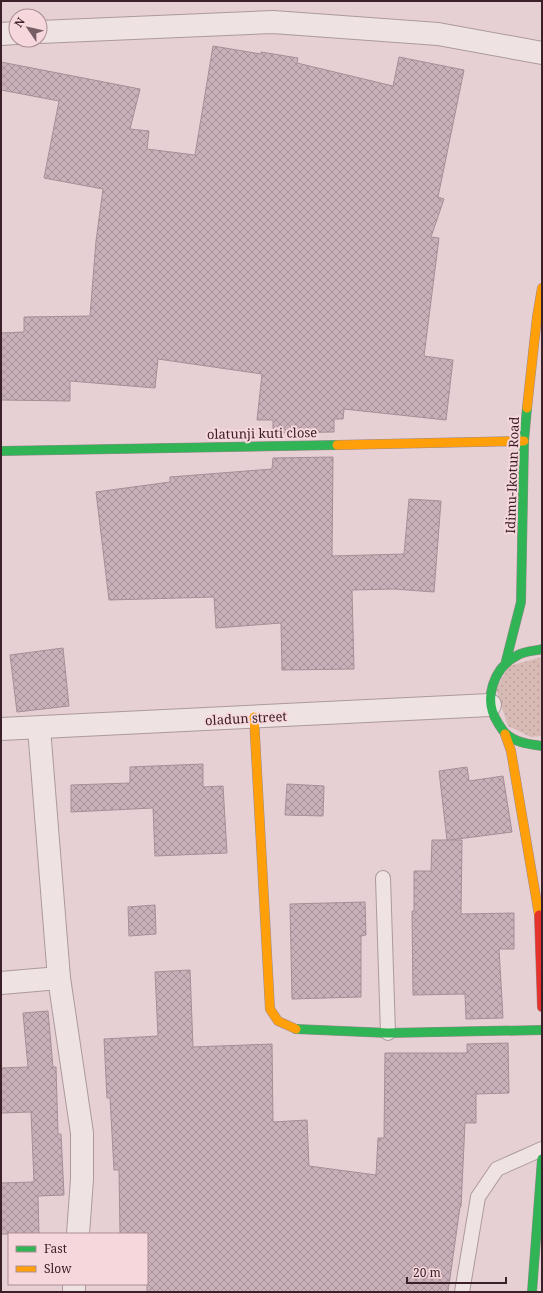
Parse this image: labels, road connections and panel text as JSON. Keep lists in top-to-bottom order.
{
  "streets": {
    "street": ["olatunji kuti close", "Idimu-Ikotun Road", "oladun street"]
  },
  "crossings": [
    ["olatunji kuti close", "Idimu-Ikotun Road"]
  ],
  "legend": ["Fast", "Slow"],
  "scale_bar": "20 m",
  "north": "top left"
}
